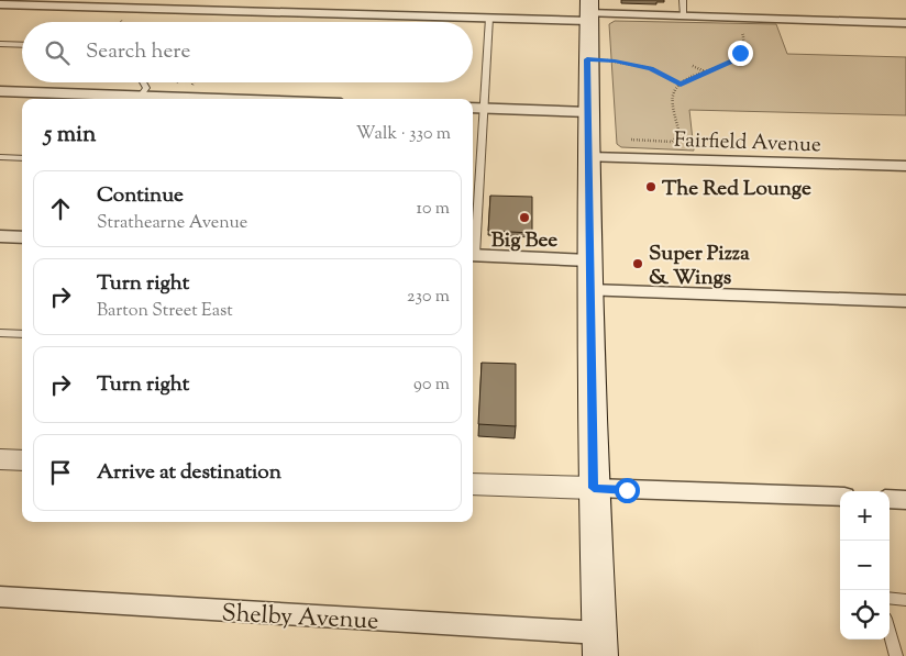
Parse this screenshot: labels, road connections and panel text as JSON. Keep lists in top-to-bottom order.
{
  "streets": {
    "street": ["Fairfield Avenue", "Shelby Avenue"]
  },
  "places": ["The Red Lounge", "Big Bee", "Super Pizza & Wings"],
  "page": {
    "search": "Search here",
    "heading": ["5 min", "Walk · 330 m"],
    "list": [
      ["Continue", "Strathearne Avenue", "10 m"],
      ["Turn right", "Barton Street East", "230 m"],
      ["Turn right", "90 m"],
      "Arrive at destination"
    ],
    "map_buttons": ["+", "−"]
  }
}
